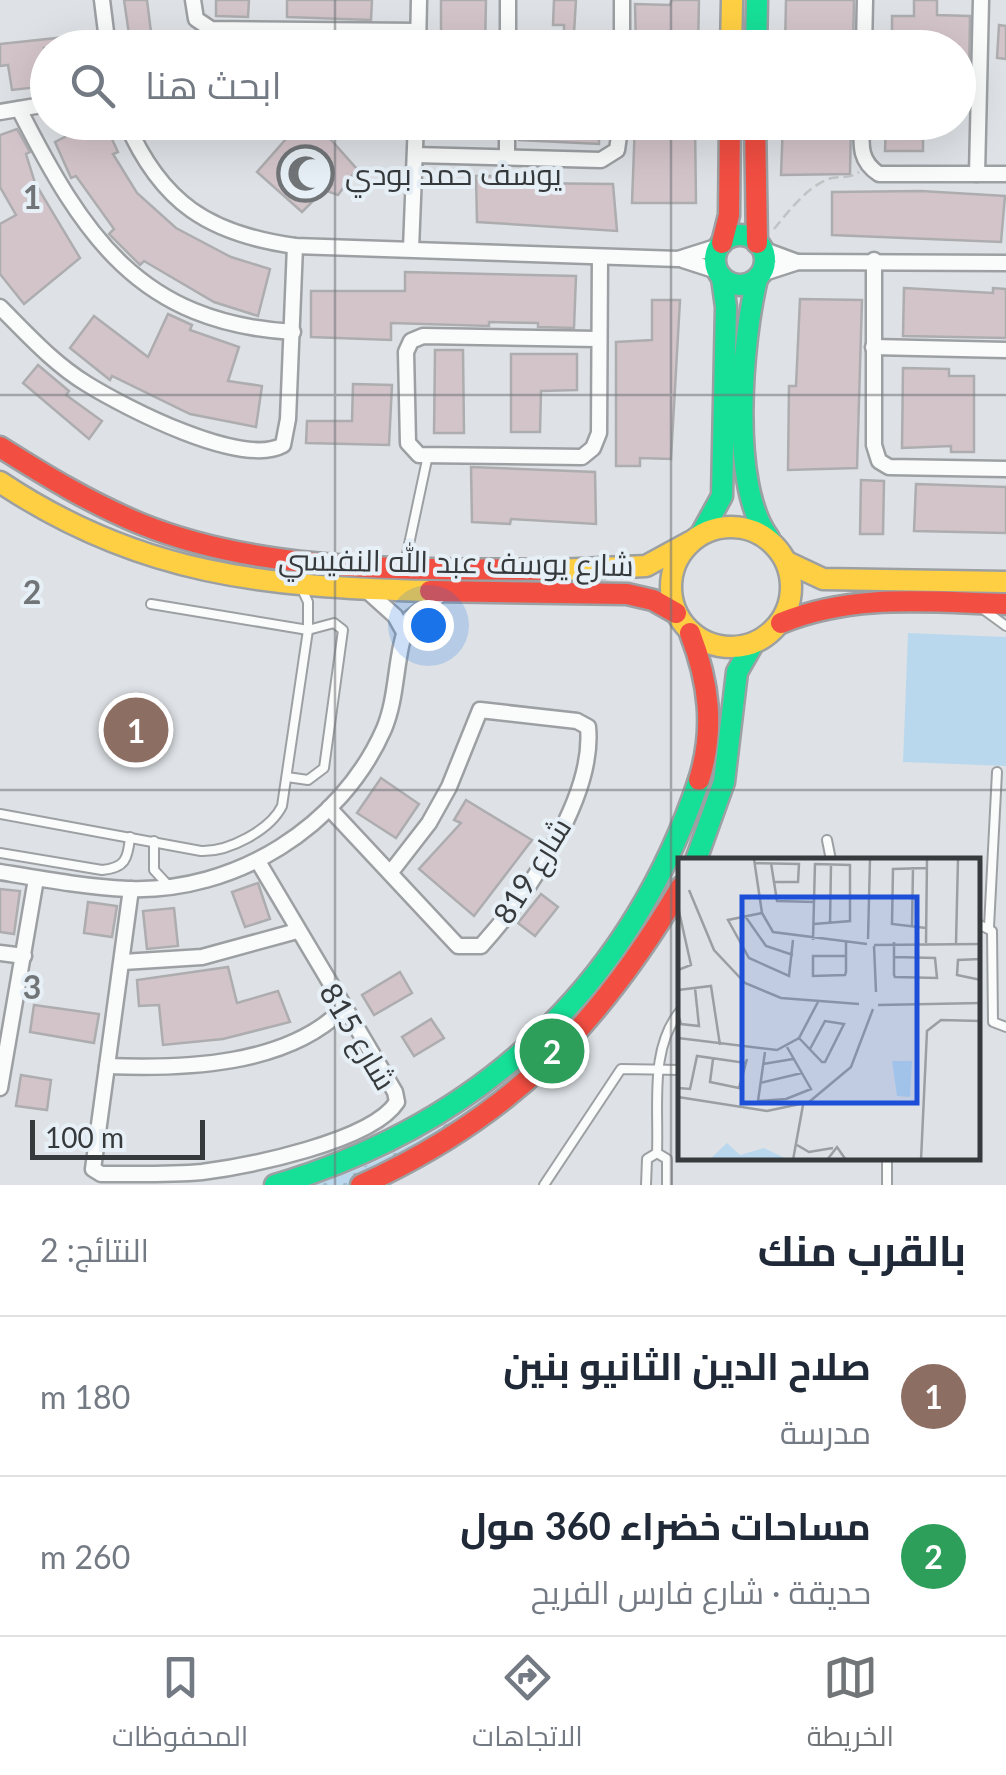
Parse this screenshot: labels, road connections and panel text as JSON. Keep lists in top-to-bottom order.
{
  "streets": {
    "street": ["شارع يوسف عبد الله النفيسي", "شارع 819", "شارع 815"]
  },
  "places": {
    "mosque": ["يوسف حمد بودي"]
  },
  "scale_bar": "100 m",
  "page": {
    "search": "ابحث هنا",
    "pins": ["1", "2"],
    "scale": "100 m",
    "heading": ["بالقرب منك", "النتائج: 2"],
    "list": [
      {
        "mark": "1",
        "name": "صلاح الدين الثانيو بنين",
        "note": "مدرسة",
        "value": "180 m"
      },
      {
        "mark": "2",
        "name": "مساحات خضراء 360 مول",
        "note": "حديقة · شارع فارس الفريح",
        "value": "260 m"
      }
    ],
    "nav": ["الخريطة", "الاتجاهات", "المحفوظات"]
  },
  "grid": {
    "rows": ["1", "2", "3"]
  }
}
